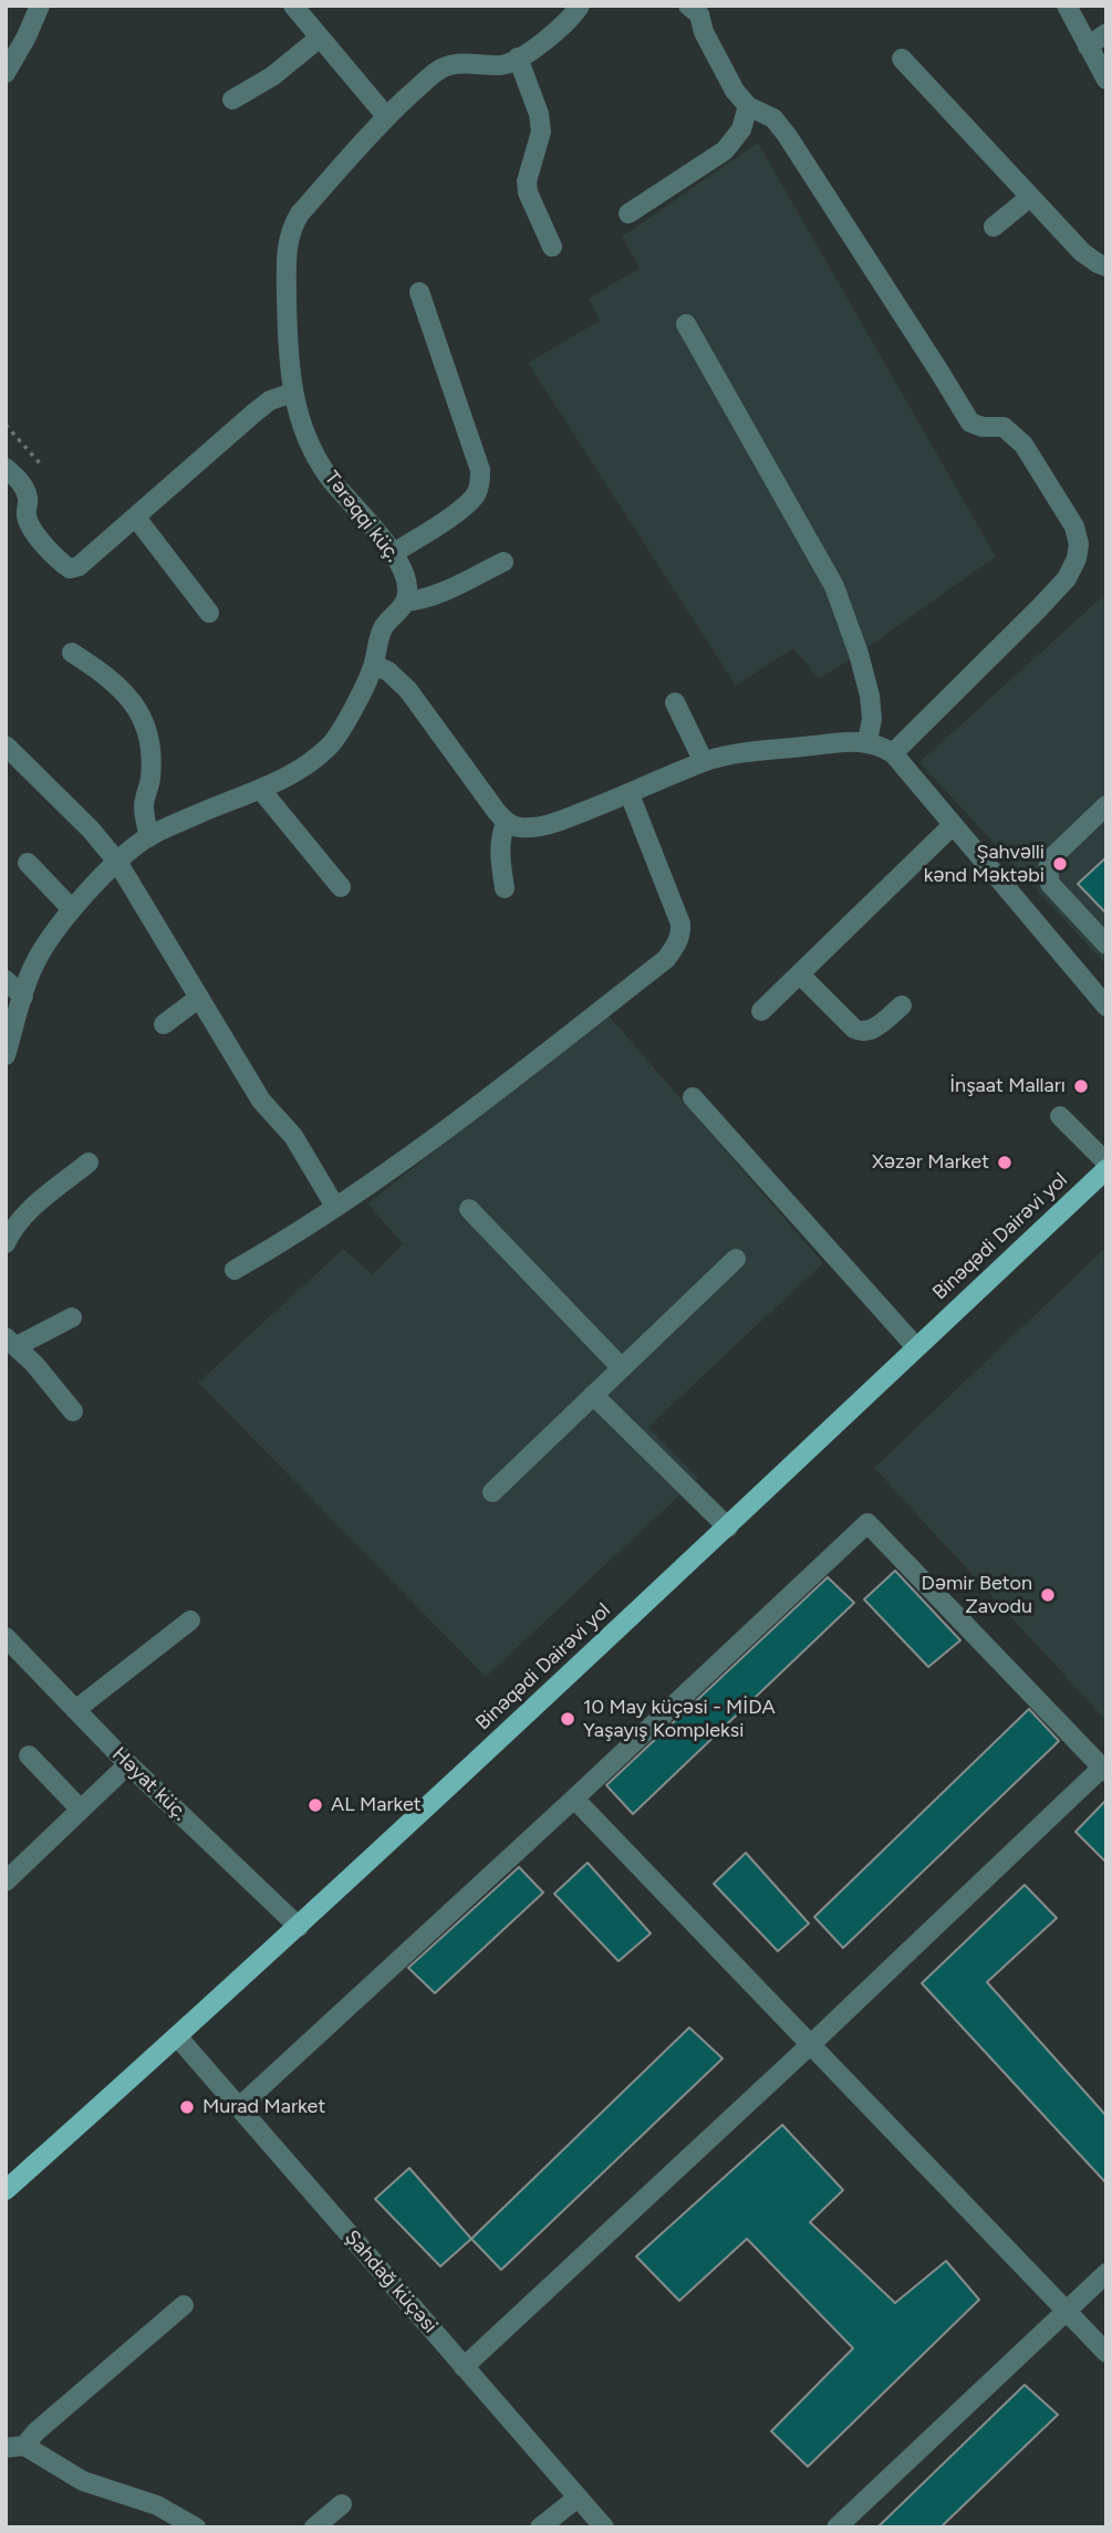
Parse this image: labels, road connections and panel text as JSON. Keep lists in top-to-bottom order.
{
  "streets": {
    "main road": ["Binəqədi Dairəvi yol"],
    "street": ["Tərəqqi küç.", "Həyat küç.", "Şahdağ küçəsi"]
  },
  "crossings": [
    ["Binəqədi Dairəvi yol", "Həyat küç."],
    ["Binəqədi Dairəvi yol", "Şahdağ küçəsi"]
  ],
  "places": [
    "Şahvəlli kənd Məktəbi",
    "İnşaat Malları",
    "Xəzər Market",
    "Dəmir Beton Zavodu",
    "10 May küçəsi - MİDA Yaşayış Kompleksi",
    "AL Market",
    "Murad Market"
  ]
}
